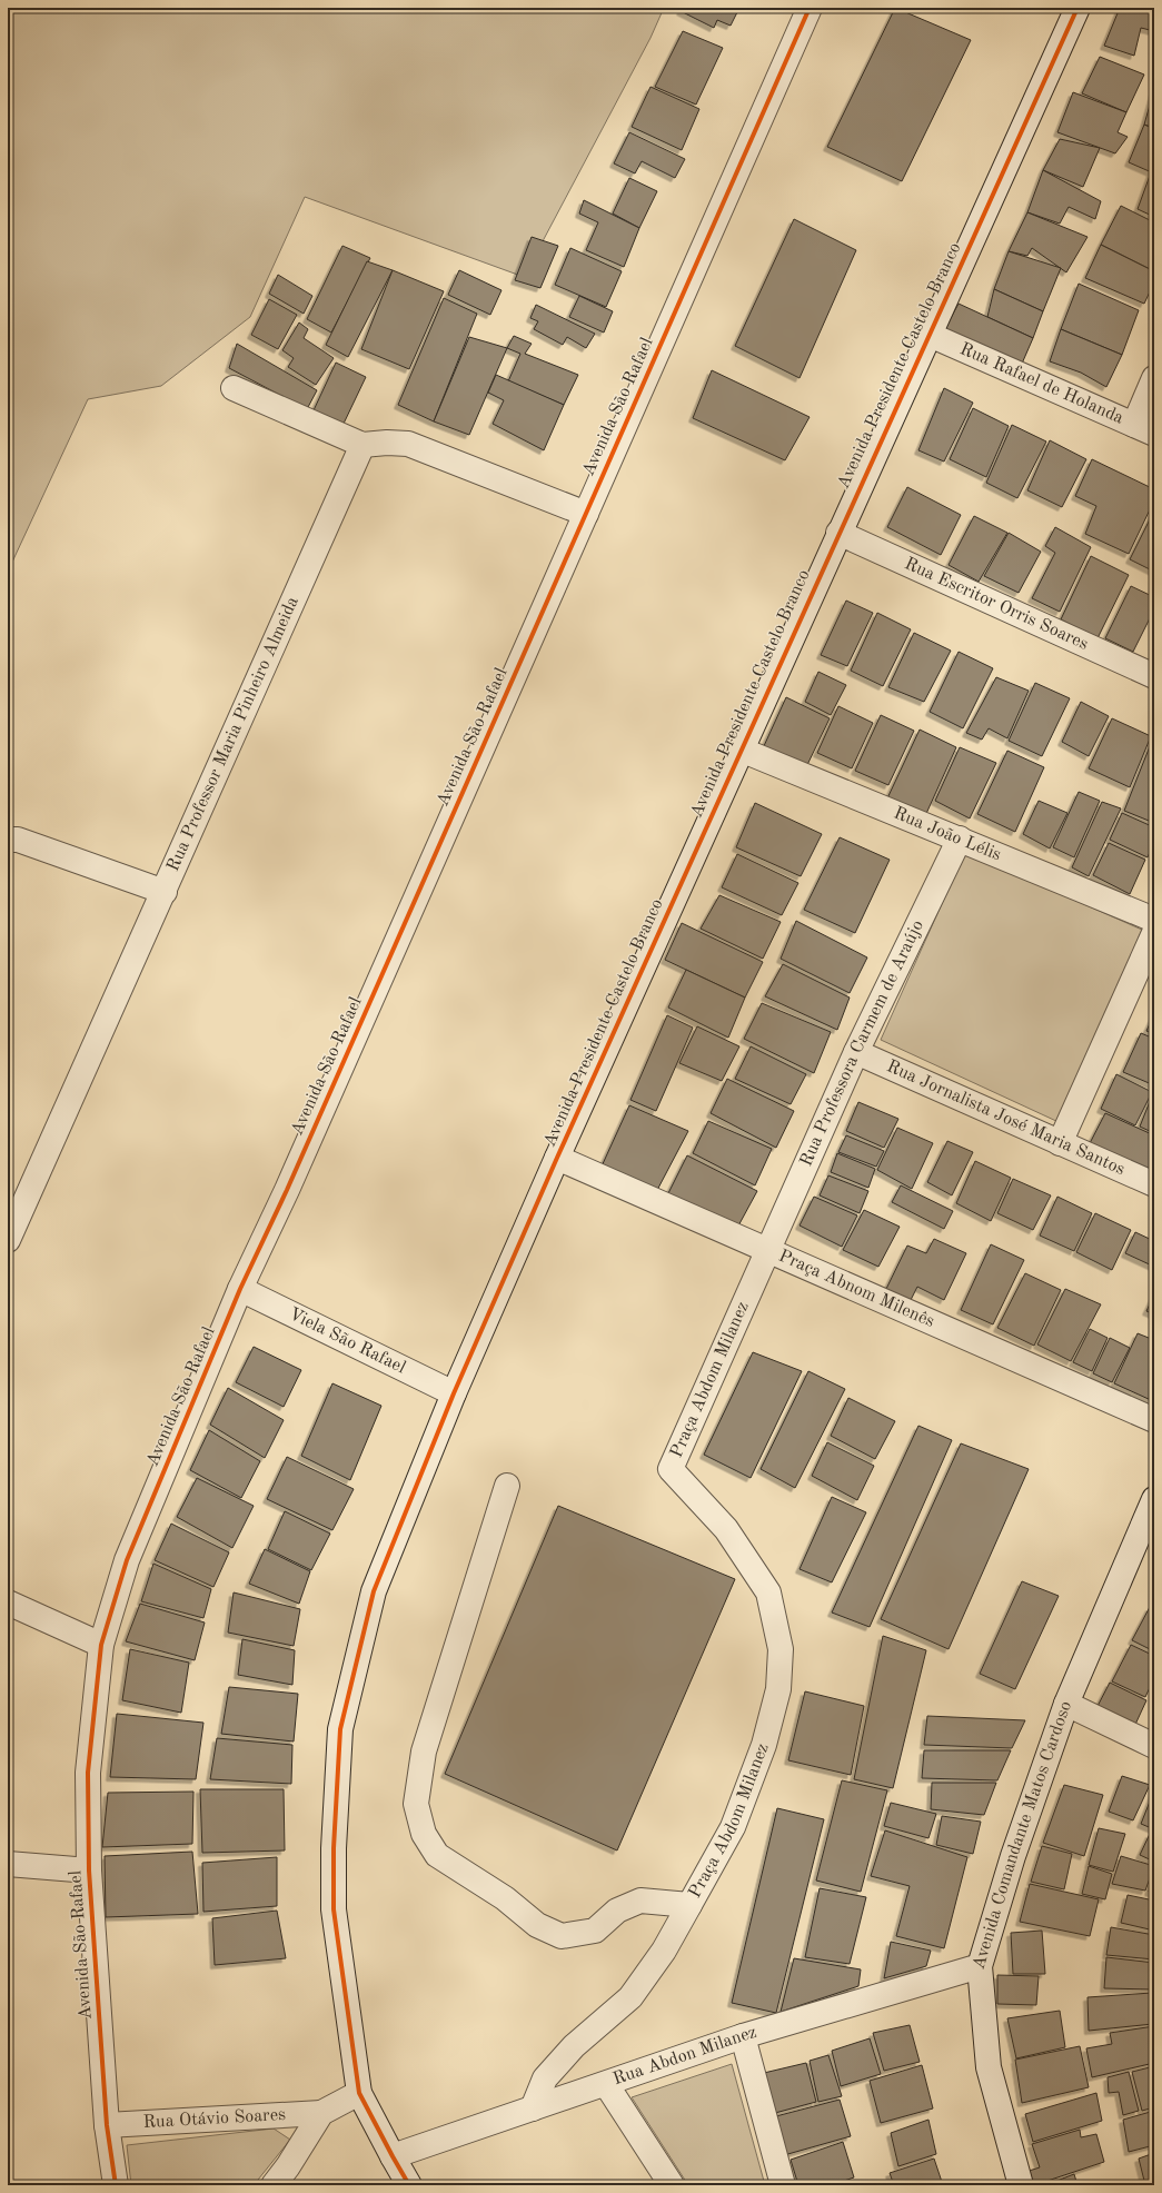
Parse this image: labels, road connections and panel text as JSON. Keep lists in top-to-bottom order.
{
  "streets": {
    "street": [
      "Avenida Presidente Castelo Branco",
      "Rua Rafael de Holanda",
      "Avenida São Rafael",
      "Rua Escritor Orris Soares",
      "Rua Professor Maria Pinheiro Almeida",
      "Rua João Lélis",
      "Rua Professora Carmem de Araújo",
      "Rua Jornalista José Maria Santos",
      "Praça Abnom Milenês",
      "Viela São Rafael",
      "Praça Abdom Milanez",
      "Avenida Comandante Matos Cardoso",
      "Rua Abdon Milanez",
      "Rua Otávio Soares"
    ]
  },
  "crossings": [
    ["Avenida Presidente Castelo Branco", "Rua Rafael de Holanda"],
    ["Avenida Presidente Castelo Branco", "Rua Escritor Orris Soares"],
    ["Avenida Presidente Castelo Branco", "Rua João Lélis"],
    ["Avenida Presidente Castelo Branco", "Praça Abnom Milenês"],
    ["Avenida Presidente Castelo Branco", "Viela São Rafael"],
    ["Avenida Presidente Castelo Branco", "Rua Abdon Milanez"],
    ["Avenida Presidente Castelo Branco", "Rua Otávio Soares"],
    ["Avenida São Rafael", "Viela São Rafael"],
    ["Avenida São Rafael", "Rua Otávio Soares"],
    ["Rua João Lélis", "Rua Professora Carmem de Araújo"],
    ["Rua Professora Carmem de Araújo", "Rua Jornalista José Maria Santos"],
    ["Rua Professora Carmem de Araújo", "Praça Abnom Milenês"],
    ["Rua Professora Carmem de Araújo", "Praça Abdom Milanez"],
    ["Praça Abnom Milenês", "Praça Abdom Milanez"],
    ["Avenida Comandante Matos Cardoso", "Rua Abdon Milanez"]
  ]
}
